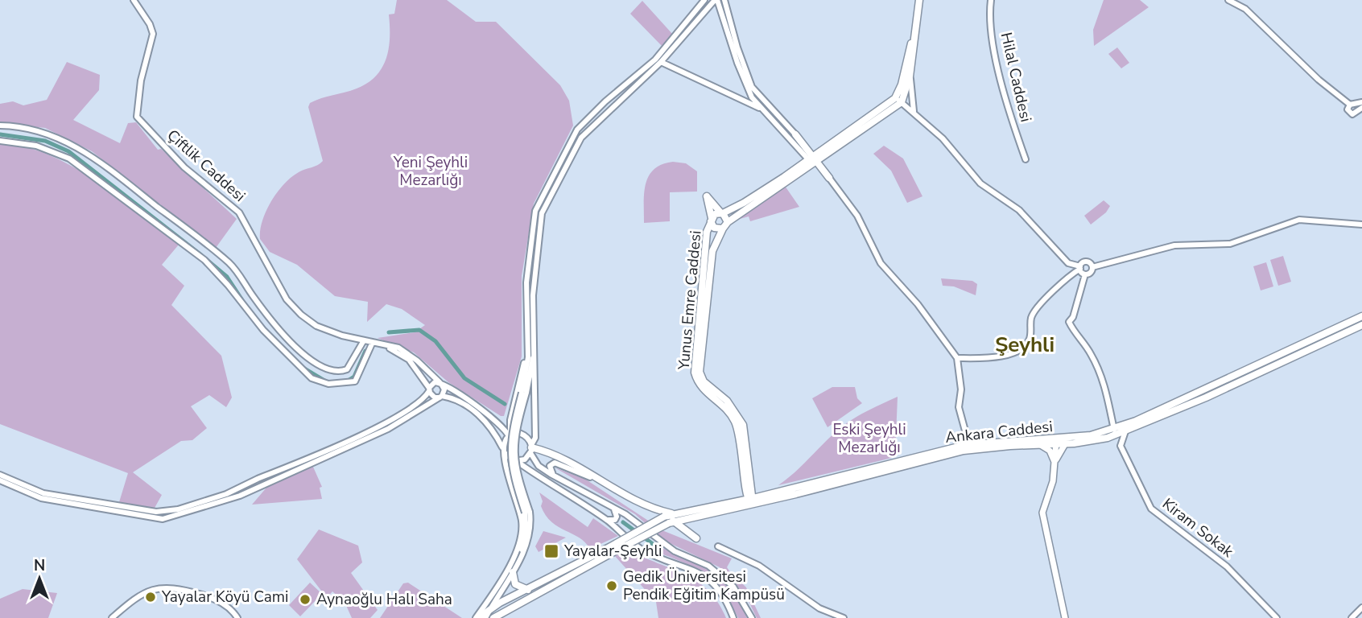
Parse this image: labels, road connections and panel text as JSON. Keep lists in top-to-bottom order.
{
  "streets": {
    "main road": ["Yunus Emre Caddesi", "Ankara Caddesi"],
    "street": ["Hilal Caddesi", "Çiftlik Caddesi", "Kiram Sokak"]
  },
  "crossings": [
    ["Yunus Emre Caddesi", "Ankara Caddesi"]
  ],
  "districts": ["Şeyhli"],
  "parks": ["Yeni Şeyhli Mezarlığı", "Eski Şeyhli Mezarlığı"],
  "places": {
    "transit": ["Yayalar-Şeyhli"],
    "other": ["Gedik Üniversitesi Pendik Eğitim Kampüsü", "Yayalar Köyü Cami", "Aynaoğlu Halı Saha"]
  },
  "north": "top"
}
